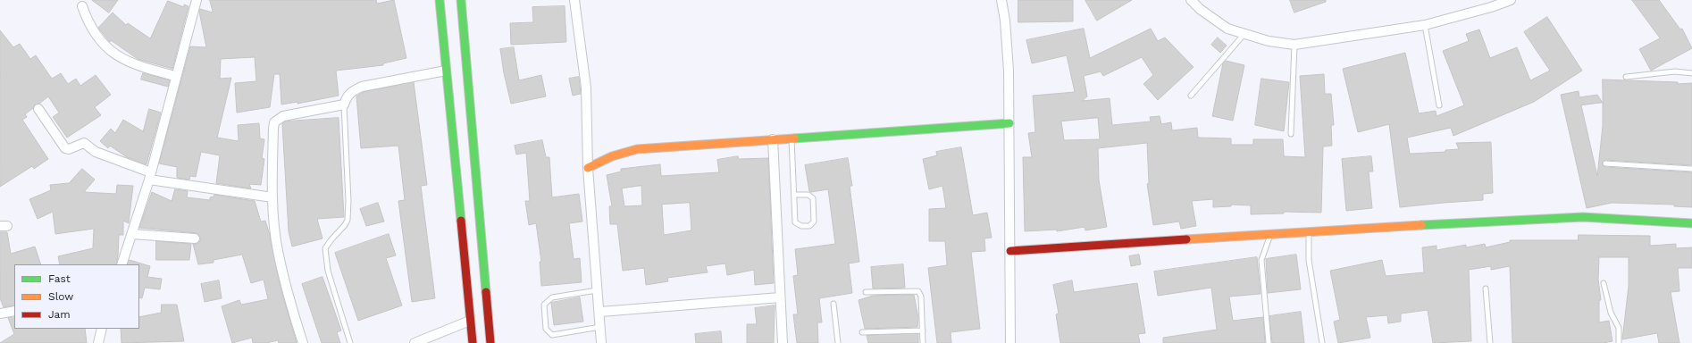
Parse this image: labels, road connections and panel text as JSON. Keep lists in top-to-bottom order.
{
  "legend": ["Fast", "Slow", "Jam"]
}
